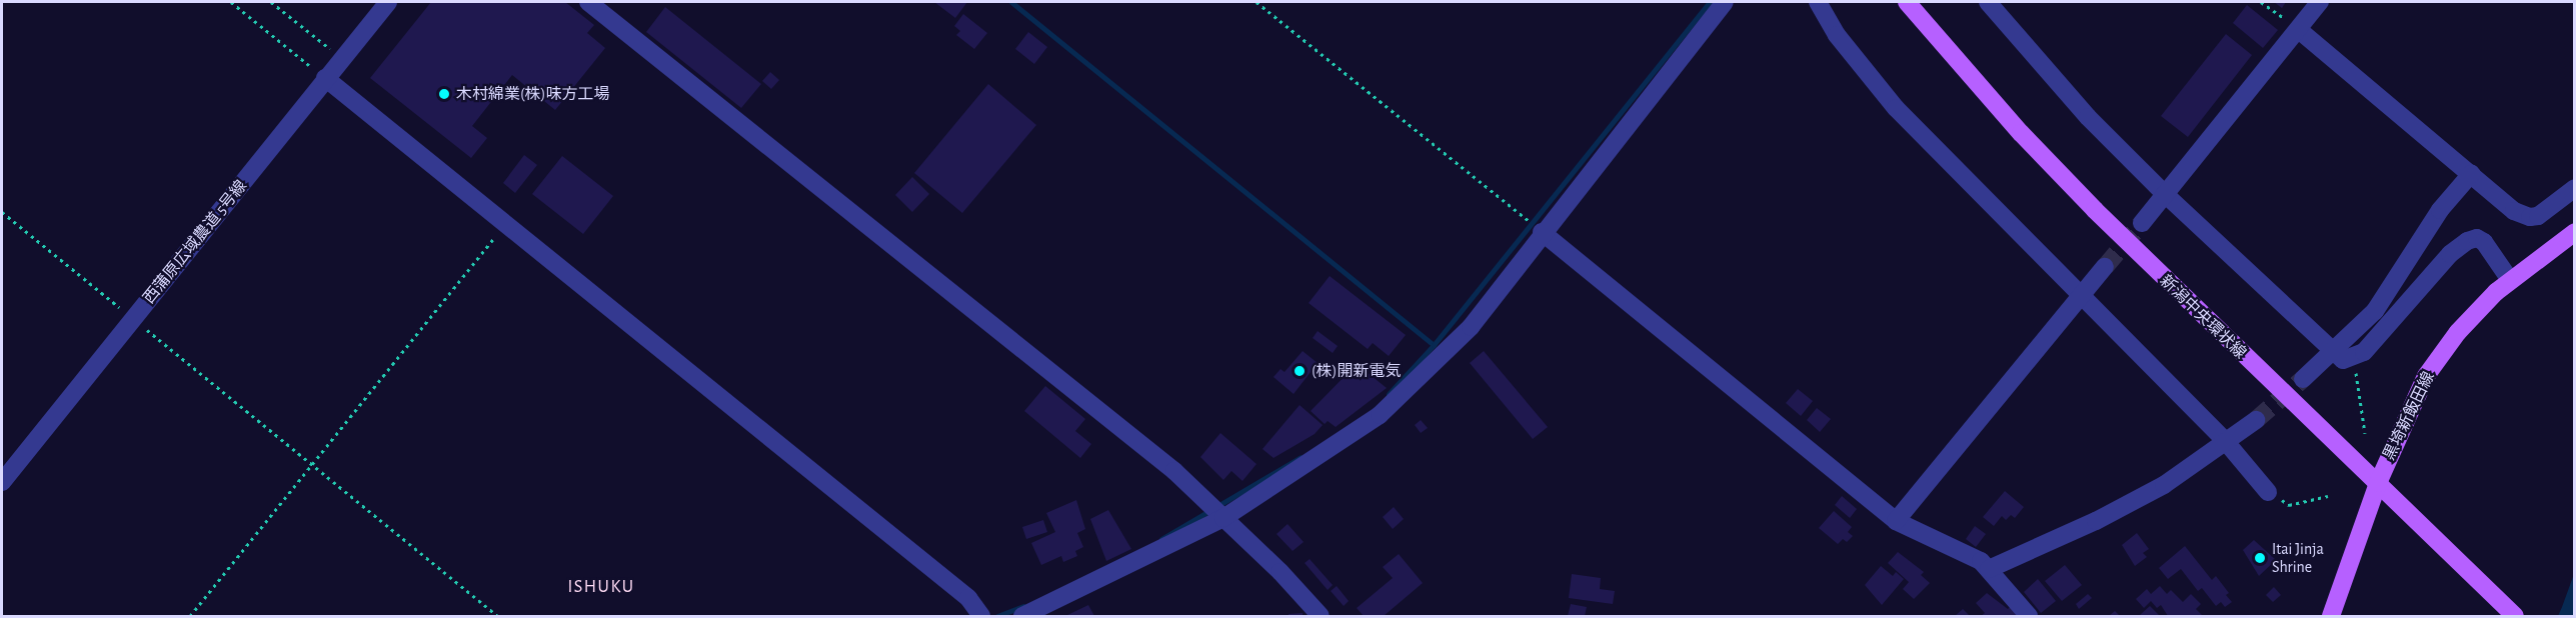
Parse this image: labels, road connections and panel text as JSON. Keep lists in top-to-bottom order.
{
  "streets": {
    "main road": ["新潟中央環状線", "黒埼新飯田線"],
    "street": ["西蒲原広域農道 5号線"]
  },
  "crossings": [
    ["新潟中央環状線", "黒埼新飯田線"]
  ],
  "districts": ["ISHUKU"],
  "places": ["木村綿業(株)味方工場", "(株)開新電気", "Itai Jinja Shrine"]
}
